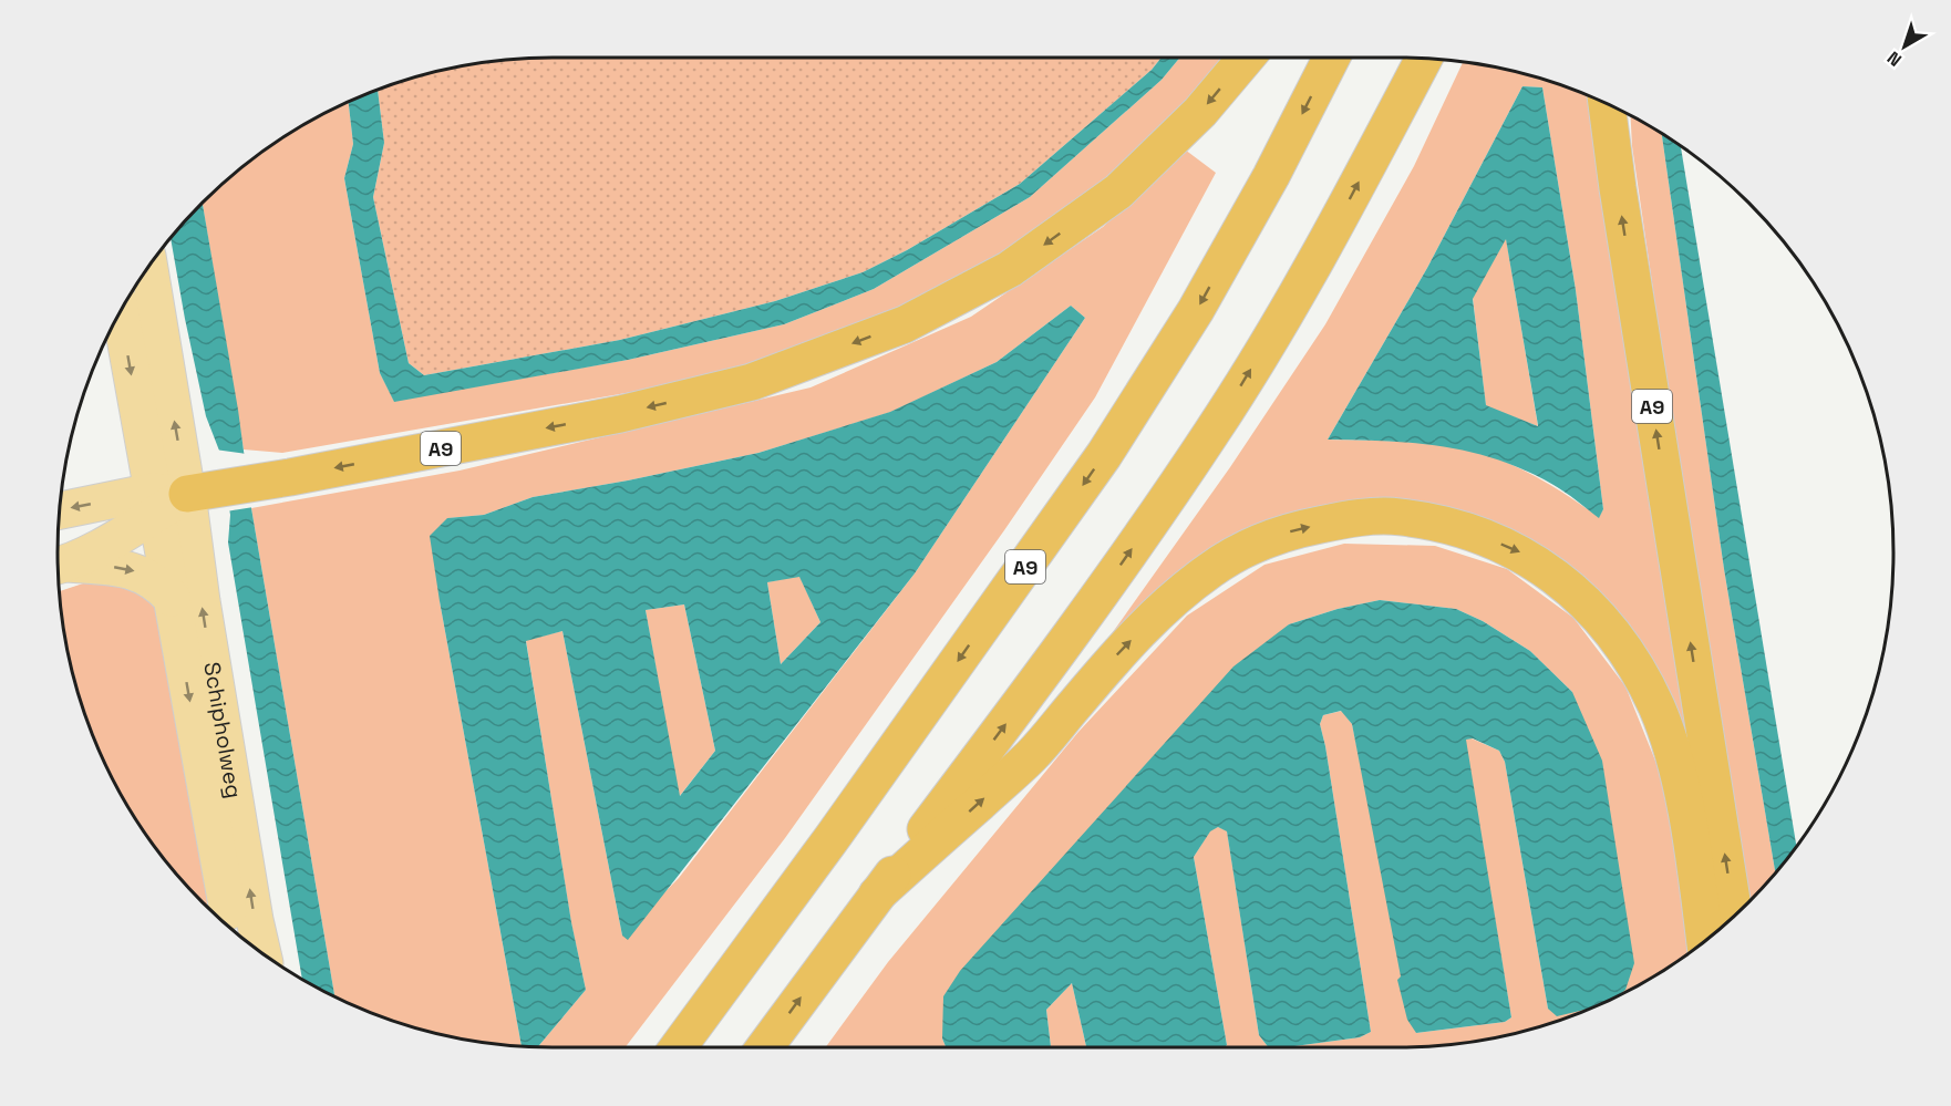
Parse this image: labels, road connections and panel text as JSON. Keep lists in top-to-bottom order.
{
  "streets": {
    "highway": ["A9"],
    "main road": ["Schipholweg"]
  },
  "crossings": [
    ["A9", "Schipholweg"]
  ],
  "north": "bottom left"
}
